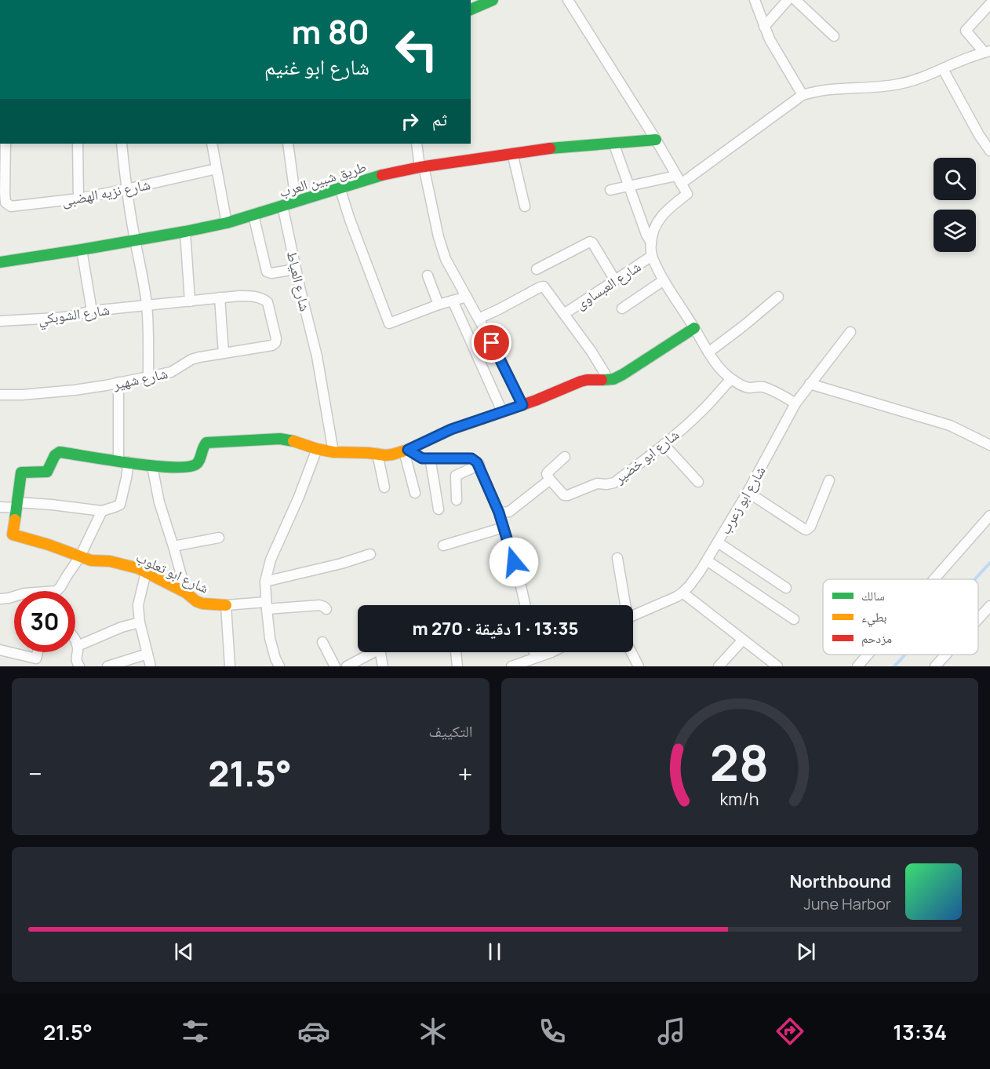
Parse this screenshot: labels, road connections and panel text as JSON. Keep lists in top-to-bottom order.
{
  "streets": {
    "street": [
      "طريق شبين العرب",
      "شارع نزيه الهضبى",
      "شارع العياط",
      "شارع العبساوى",
      "شارع الشوبكي",
      "شارع شهير",
      "شارع ابو خضير",
      "شارع ابو زعرب",
      "شارع ابو تعلوب"
    ]
  },
  "crossings": [
    ["طريق شبين العرب", "شارع العياط"],
    ["شارع الشوبكي", "شارع شهير"]
  ],
  "legend": ["سالك", "بطيء", "مزدحم"],
  "page": {
    "turn": ["80 m", "شارع ابو غنيم"],
    "then": "ثم",
    "limit": "30",
    "trip": "13:35 · 1 دقيقة · 270 m",
    "tile": "التكييف",
    "heat": ["−", "21.5°", "+"],
    "song": ["Northbound", "June Harbor"],
    "tabs": ["13:34", "21.5°"],
    "gauge": ["28", "km/h"]
  }
}
